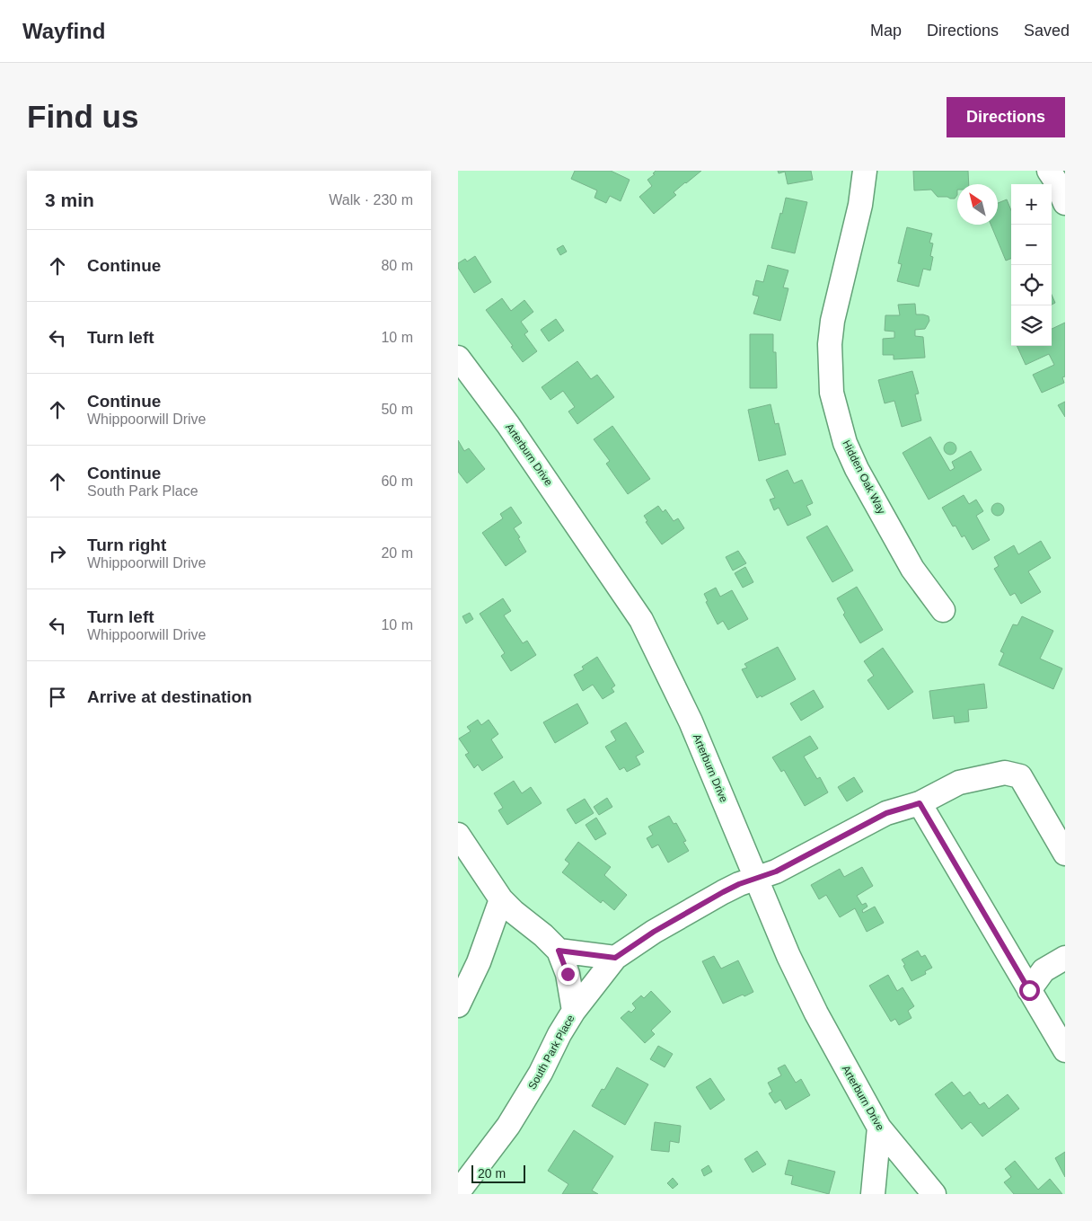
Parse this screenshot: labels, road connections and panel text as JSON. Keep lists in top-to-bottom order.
{
  "streets": {
    "street": ["Arterburn Drive", "Hidden Oak Way", "South Park Place"]
  },
  "crossings": [
    ["Arterburn Drive", "South Park Place"]
  ],
  "scale_bar": "20 m",
  "north": "top left",
  "page": {
    "header": "Wayfind",
    "nav": ["Map", "Directions", "Saved"],
    "buttons": "Directions",
    "title": "Find us",
    "heading": ["3 min", "Walk · 230 m"],
    "map_buttons": ["+", "−"],
    "list": [
      ["Continue", "80 m"],
      ["Turn left", "10 m"],
      ["Continue", "Whippoorwill Drive", "50 m"],
      ["Continue", "South Park Place", "60 m"],
      ["Turn right", "Whippoorwill Drive", "20 m"],
      ["Turn left", "Whippoorwill Drive", "10 m"],
      "Arrive at destination"
    ],
    "scale": "20 m"
  }
}
